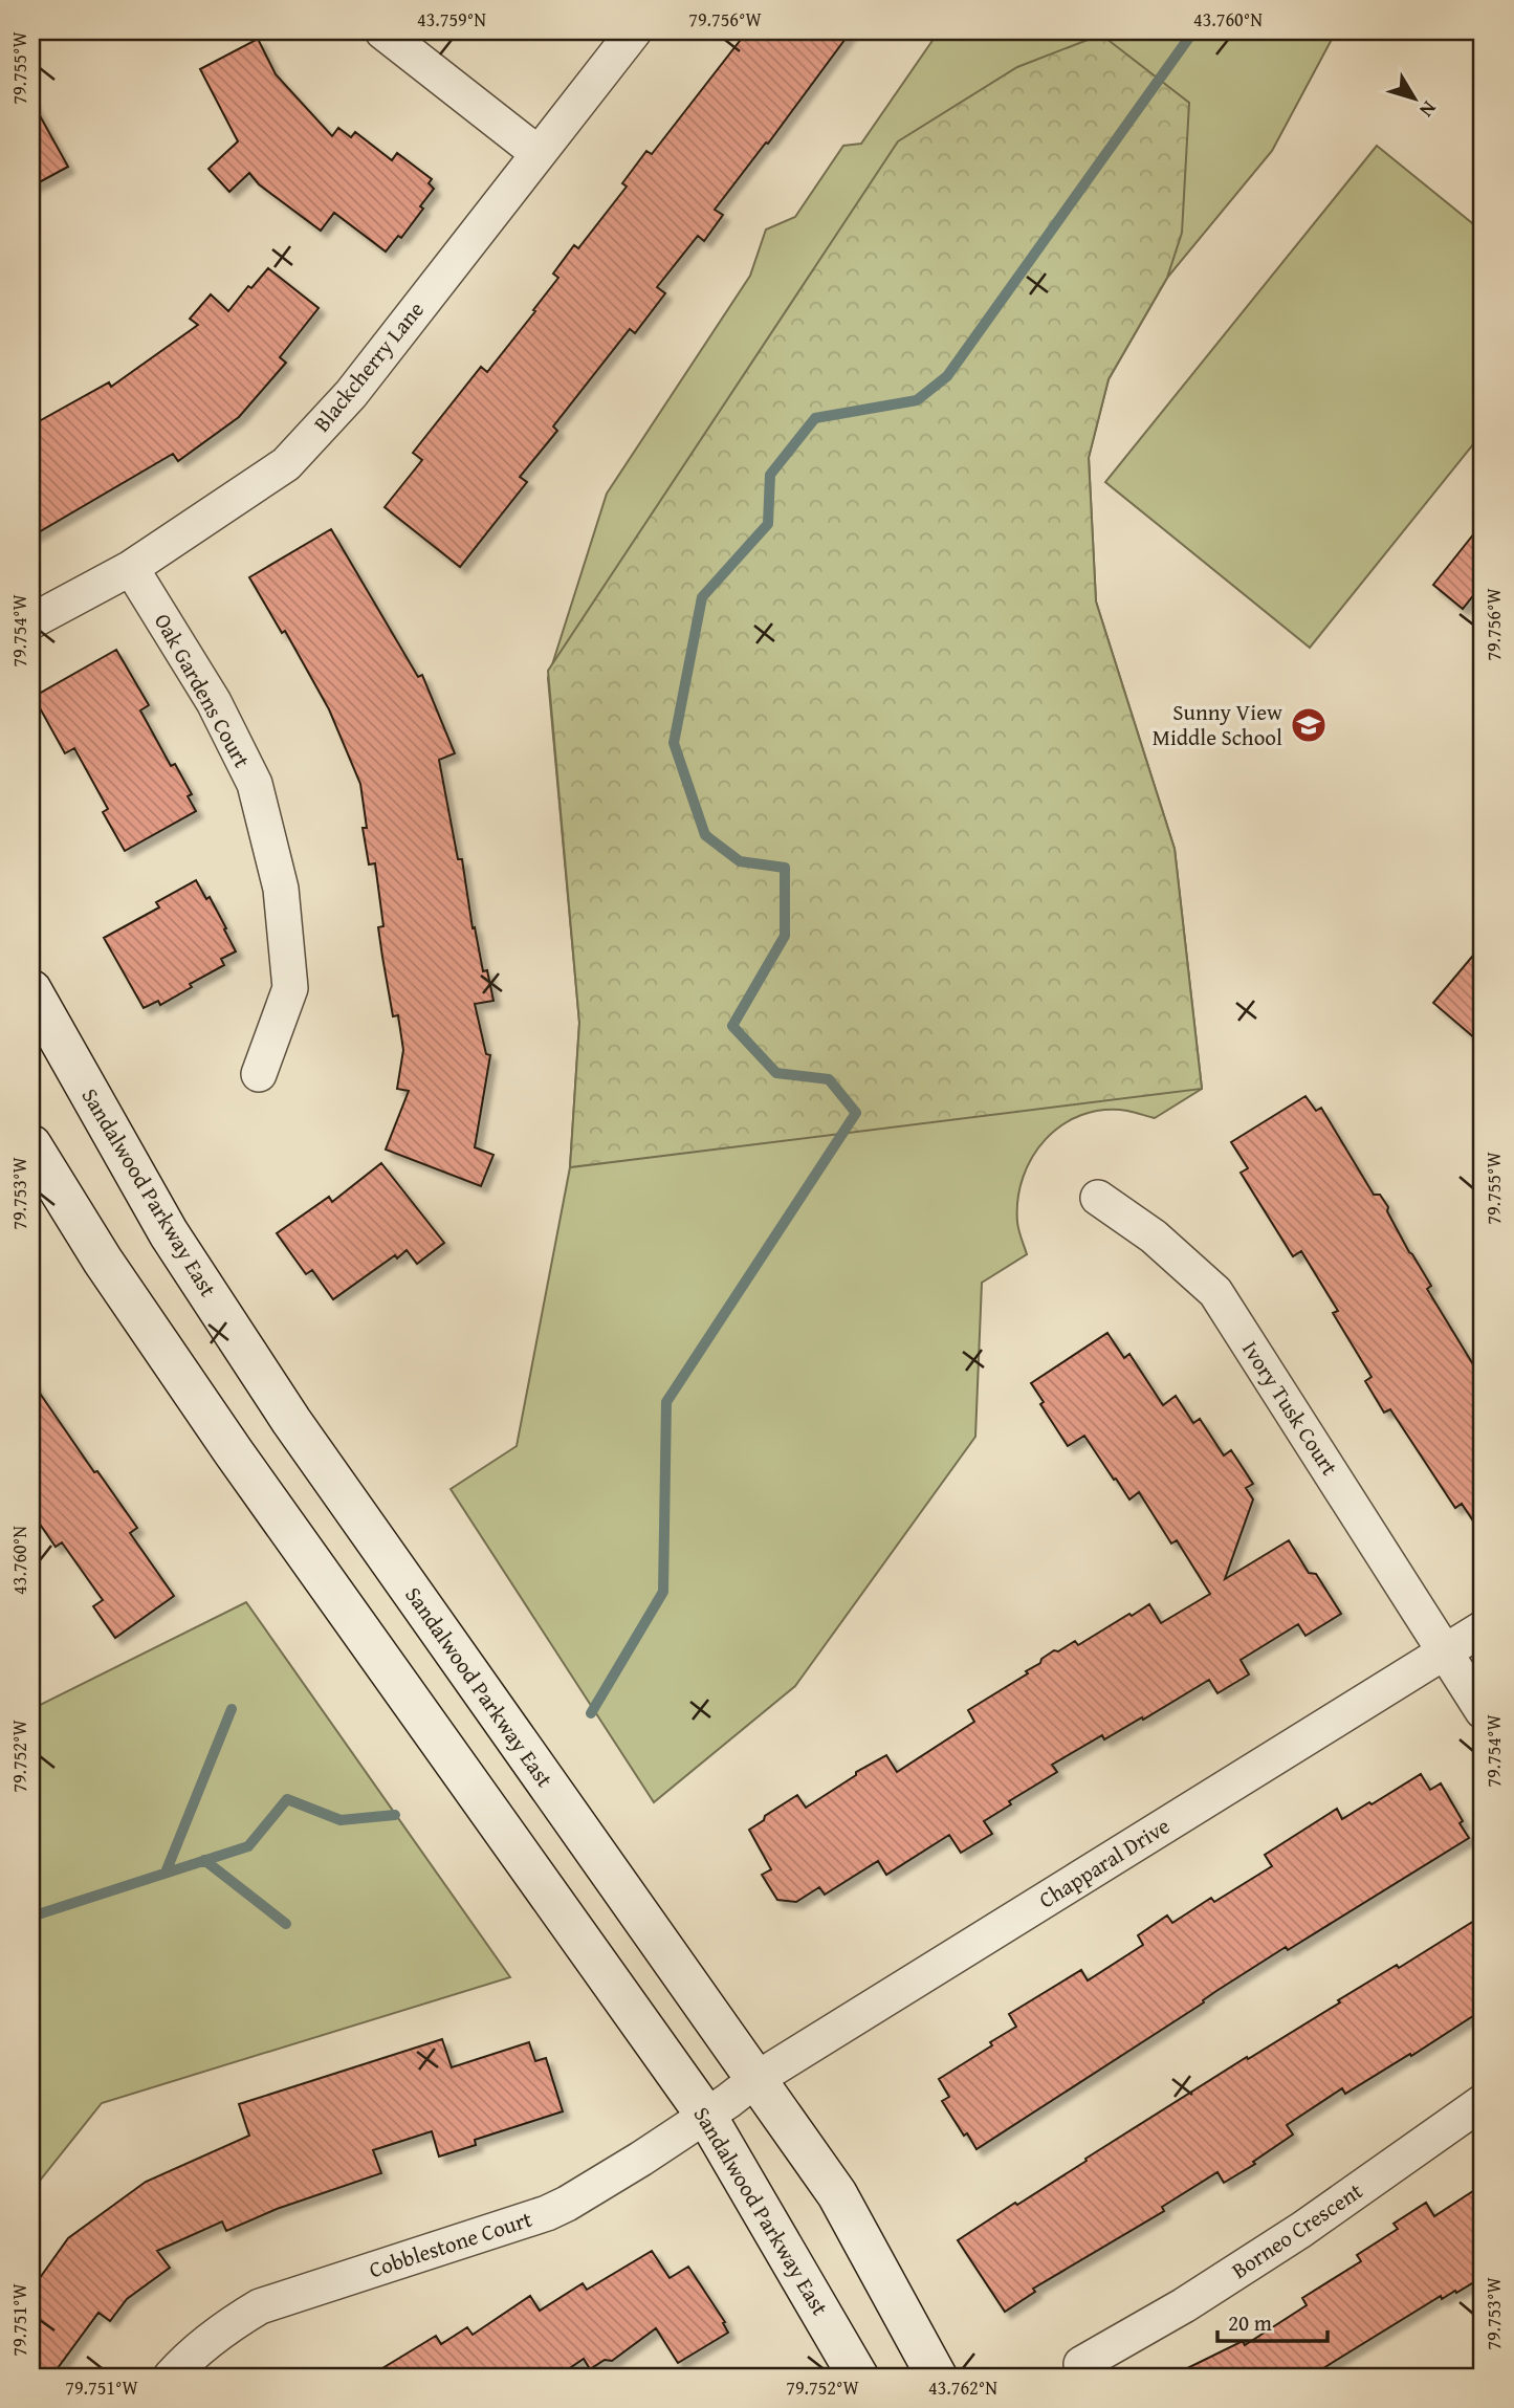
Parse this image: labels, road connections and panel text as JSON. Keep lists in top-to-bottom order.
{
  "streets": {
    "main road": ["Sandalwood Parkway East"],
    "street": [
      "Blackcherry Lane",
      "Oak Gardens Court",
      "Ivory Tusk Court",
      "Chapparal Drive",
      "Borneo Crescent",
      "Cobblestone Court"
    ]
  },
  "crossings": [
    ["Blackcherry Lane", "Oak Gardens Court"],
    ["Sandalwood Parkway East", "Chapparal Drive"],
    ["Sandalwood Parkway East", "Cobblestone Court"],
    ["Ivory Tusk Court", "Chapparal Drive"],
    ["Chapparal Drive", "Cobblestone Court"]
  ],
  "places": {
    "school or university": ["Sunny View Middle School"]
  },
  "scale_bar": "20 m",
  "north": "bottom right",
  "coordinates": [
    "43.759°N",
    "79.756°W",
    "43.760°N",
    "79.755°W",
    "79.754°W",
    "79.753°W",
    "79.752°W",
    "79.751°W",
    "43.762°N"
  ]
}
